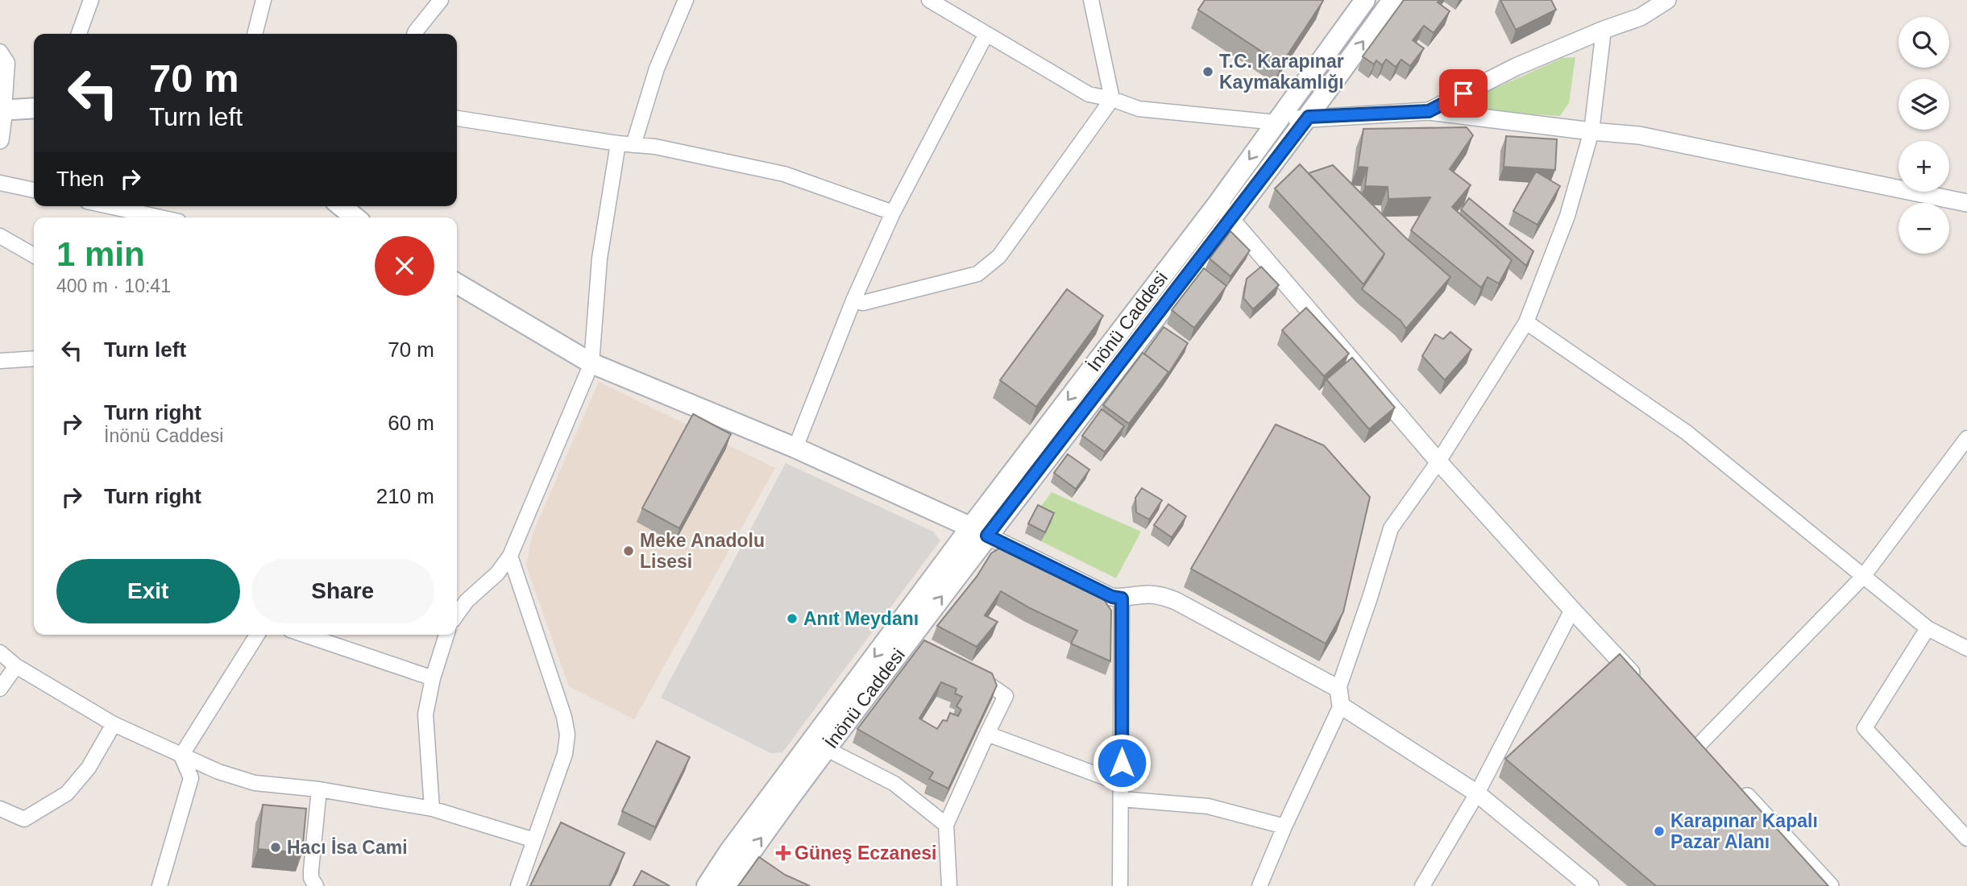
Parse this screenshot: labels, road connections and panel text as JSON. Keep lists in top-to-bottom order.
{
  "streets": {
    "main road": ["İnönü Caddesi"]
  },
  "places": {
    "other": [
      "T.C. Karapınar Kaymakamlığı",
      "Meke Anadolu Lisesi",
      "Anıt Meydanı",
      "Karapınar Kapalı Pazar Alanı",
      "Hacı İsa Cami"
    ],
    "health": ["Güneş Eczanesi"]
  },
  "page": {
    "map_buttons": ["+", "−"],
    "turn": ["70 m", "Turn left"],
    "then": "Then",
    "heading": ["1 min", "400 m · 10:41"],
    "list": [
      {
        "name": "Turn left",
        "value": "70 m"
      },
      {
        "name": "Turn right",
        "note": "İnönü Caddesi",
        "value": "60 m"
      },
      {
        "name": "Turn right",
        "value": "210 m"
      }
    ],
    "buttons": ["Exit", "Share"]
  }
}
